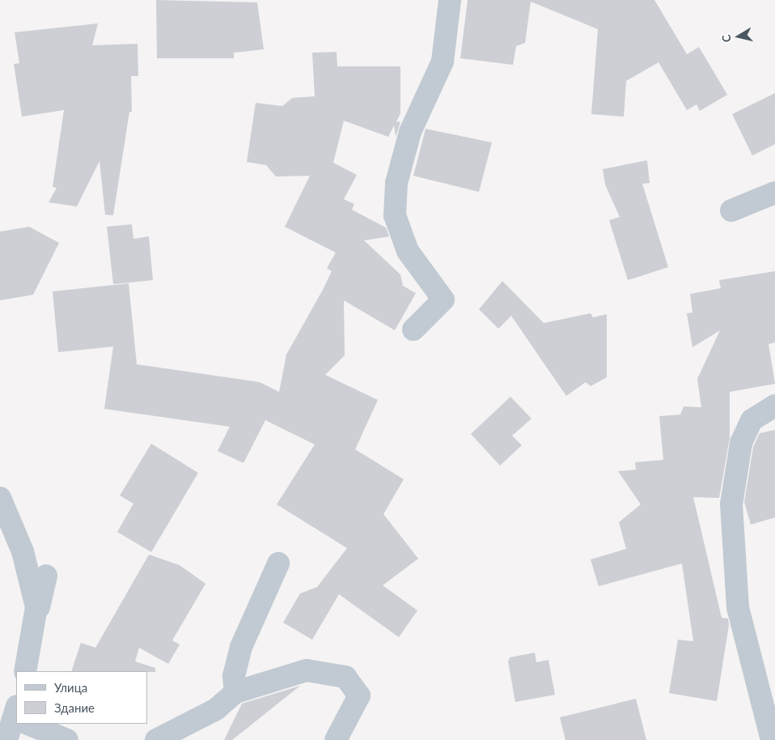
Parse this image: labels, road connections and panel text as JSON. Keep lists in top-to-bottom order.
{
  "legend": ["Улица", "Здание"],
  "north": "left"
}
